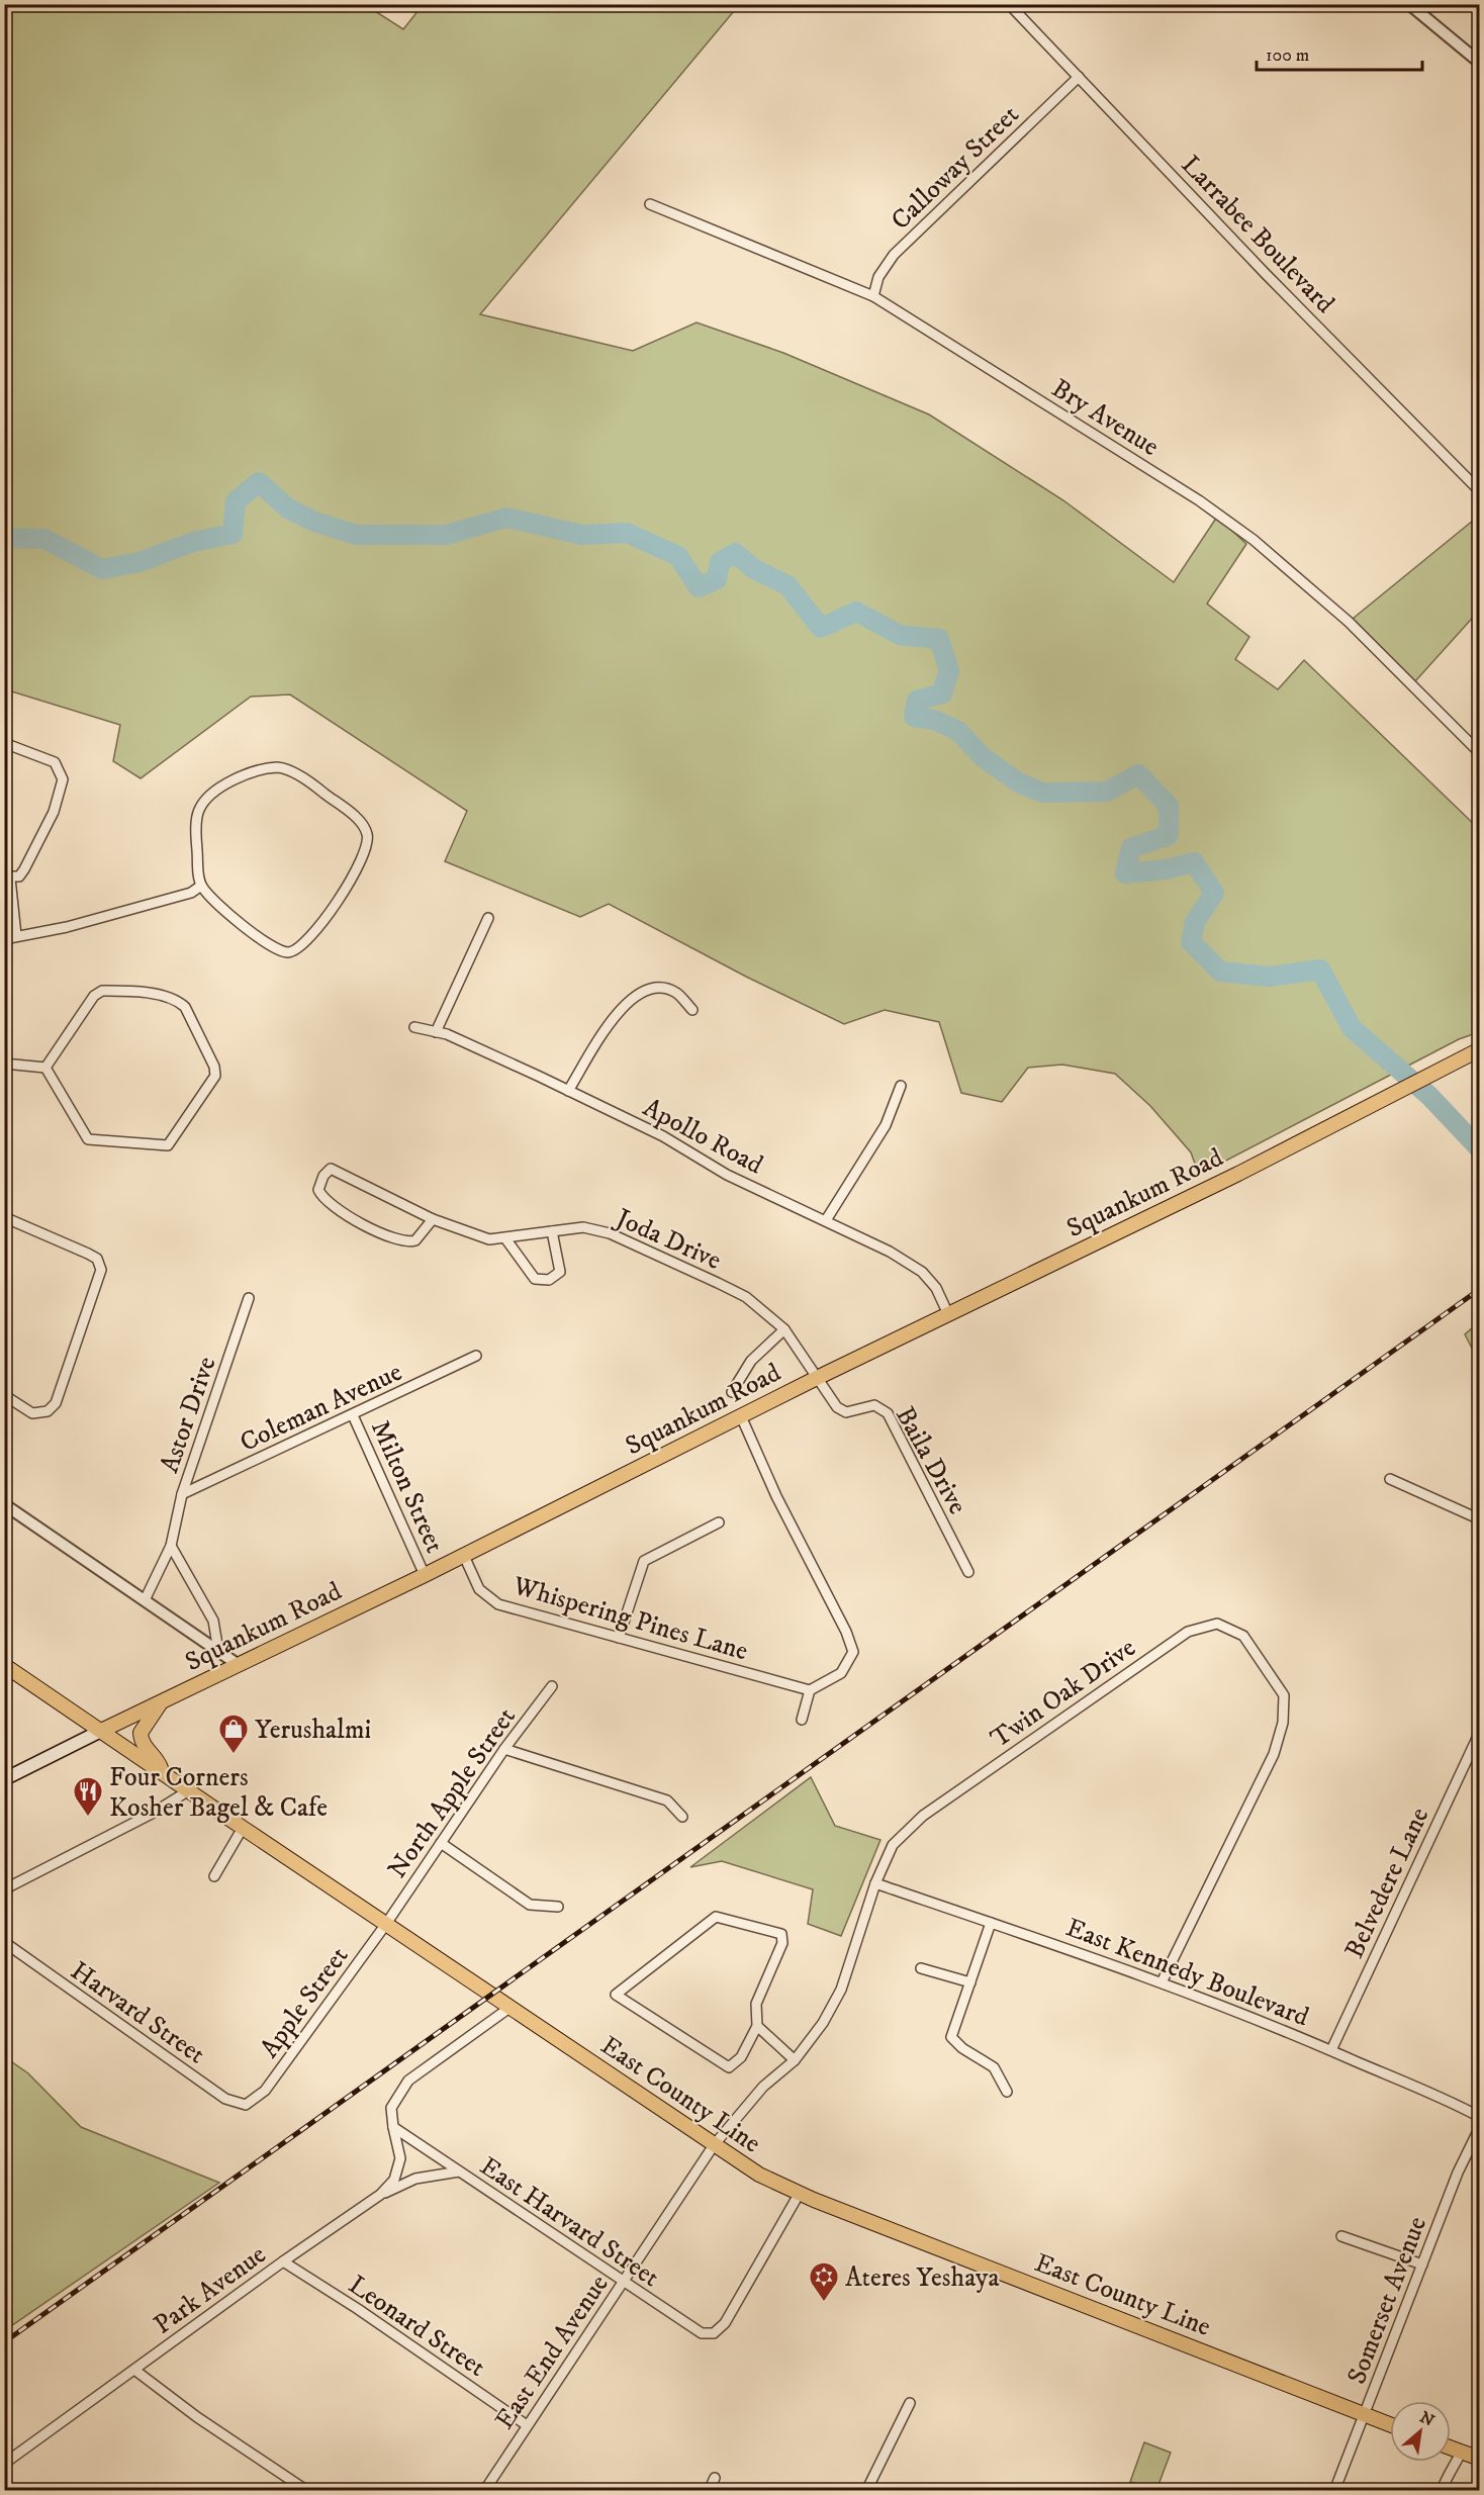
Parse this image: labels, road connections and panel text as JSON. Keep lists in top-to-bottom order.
{
  "streets": {
    "main road": ["Squankum Road", "East County Line"],
    "street": [
      "Calloway Street",
      "Larrabee Boulevard",
      "Bry Avenue",
      "Apollo Road",
      "Joda Drive",
      "Coleman Avenue",
      "Astor Drive",
      "Baila Drive",
      "Milton Street",
      "Whispering Pines Lane",
      "Twin Oak Drive",
      "North Apple Street",
      "Belvedere Lane",
      "East Kennedy Boulevard",
      "Apple Street",
      "Harvard Street",
      "East Harvard Street",
      "Park Avenue",
      "Somerset Avenue",
      "Leonard Street",
      "East End Avenue"
    ]
  },
  "crossings": [
    ["Calloway Street", "Larrabee Boulevard"],
    ["Calloway Street", "Bry Avenue"],
    ["Apollo Road", "Squankum Road"],
    ["Squankum Road", "Joda Drive"],
    ["Squankum Road", "Baila Drive"],
    ["Squankum Road", "Milton Street"],
    ["Squankum Road", "Whispering Pines Lane"],
    ["Squankum Road", "East County Line"],
    ["Joda Drive", "Baila Drive"],
    ["Coleman Avenue", "Astor Drive"],
    ["Coleman Avenue", "Milton Street"],
    ["Twin Oak Drive", "East Kennedy Boulevard"],
    ["Twin Oak Drive", "East County Line"],
    ["Twin Oak Drive", "East End Avenue"],
    ["North Apple Street", "Apple Street"],
    ["North Apple Street", "East County Line"],
    ["Belvedere Lane", "East Kennedy Boulevard"],
    ["Apple Street", "Harvard Street"],
    ["Apple Street", "East County Line"],
    ["East County Line", "East Harvard Street"],
    ["East County Line", "Somerset Avenue"],
    ["East County Line", "East End Avenue"],
    ["East Harvard Street", "Park Avenue"],
    ["East Harvard Street", "East End Avenue"],
    ["Park Avenue", "Leonard Street"],
    ["Leonard Street", "East End Avenue"]
  ],
  "places": {
    "shop": ["Yerushalmi"],
    "restaurant": ["Four Corners Kosher Bagel & Cafe"],
    "synagogue": ["Ateres Yeshaya"]
  },
  "scale_bar": "100 m",
  "north": "top right"
}
